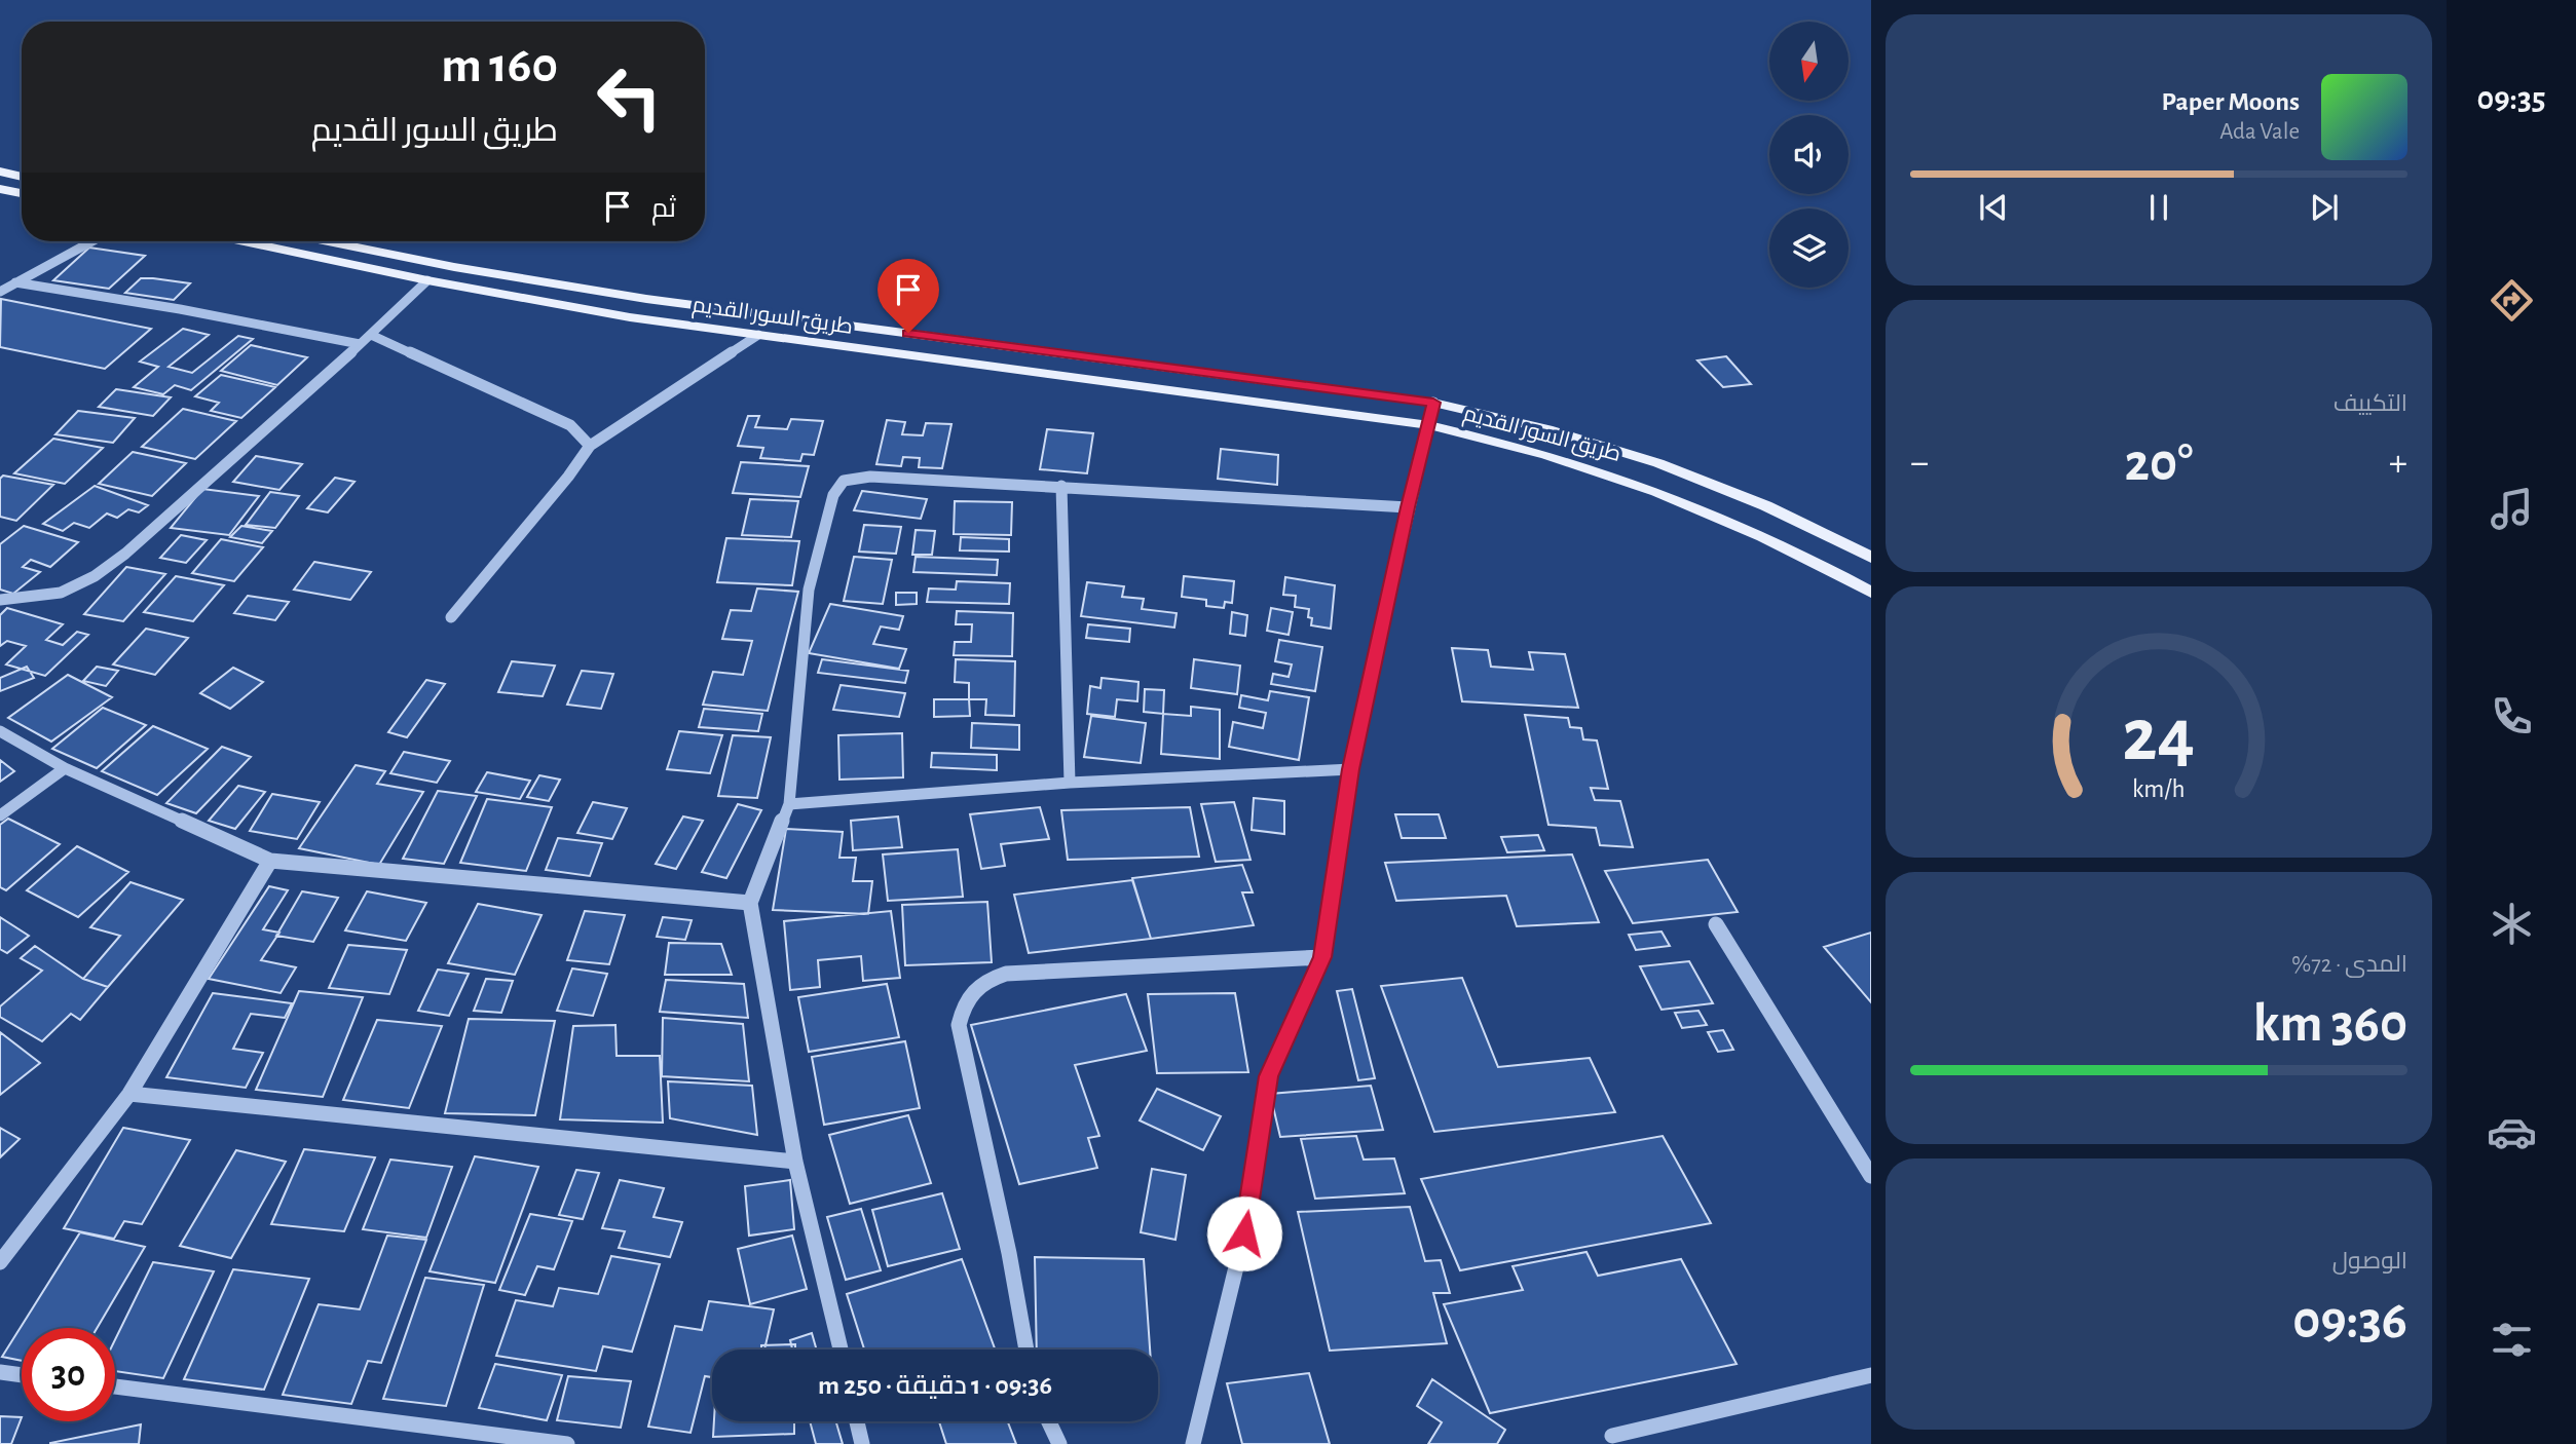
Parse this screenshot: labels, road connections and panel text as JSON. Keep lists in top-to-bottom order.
{
  "streets": {
    "main road": ["طريق السور القديم"]
  },
  "north": "bottom",
  "page": {
    "tabs": "09:35",
    "turn": ["160 m", "طريق السور القديم"],
    "song": ["Paper Moons", "Ada Vale"],
    "then": "ثم",
    "tile": [
      "التكييف",
      ["المدى · 72%", "360 km"],
      ["الوصول", "09:36"]
    ],
    "heat": ["−", "20°", "+"],
    "limit": "30",
    "trip": "09:36 · 1 دقيقة · 250 m",
    "gauge": ["24", "km/h"]
  }
}
